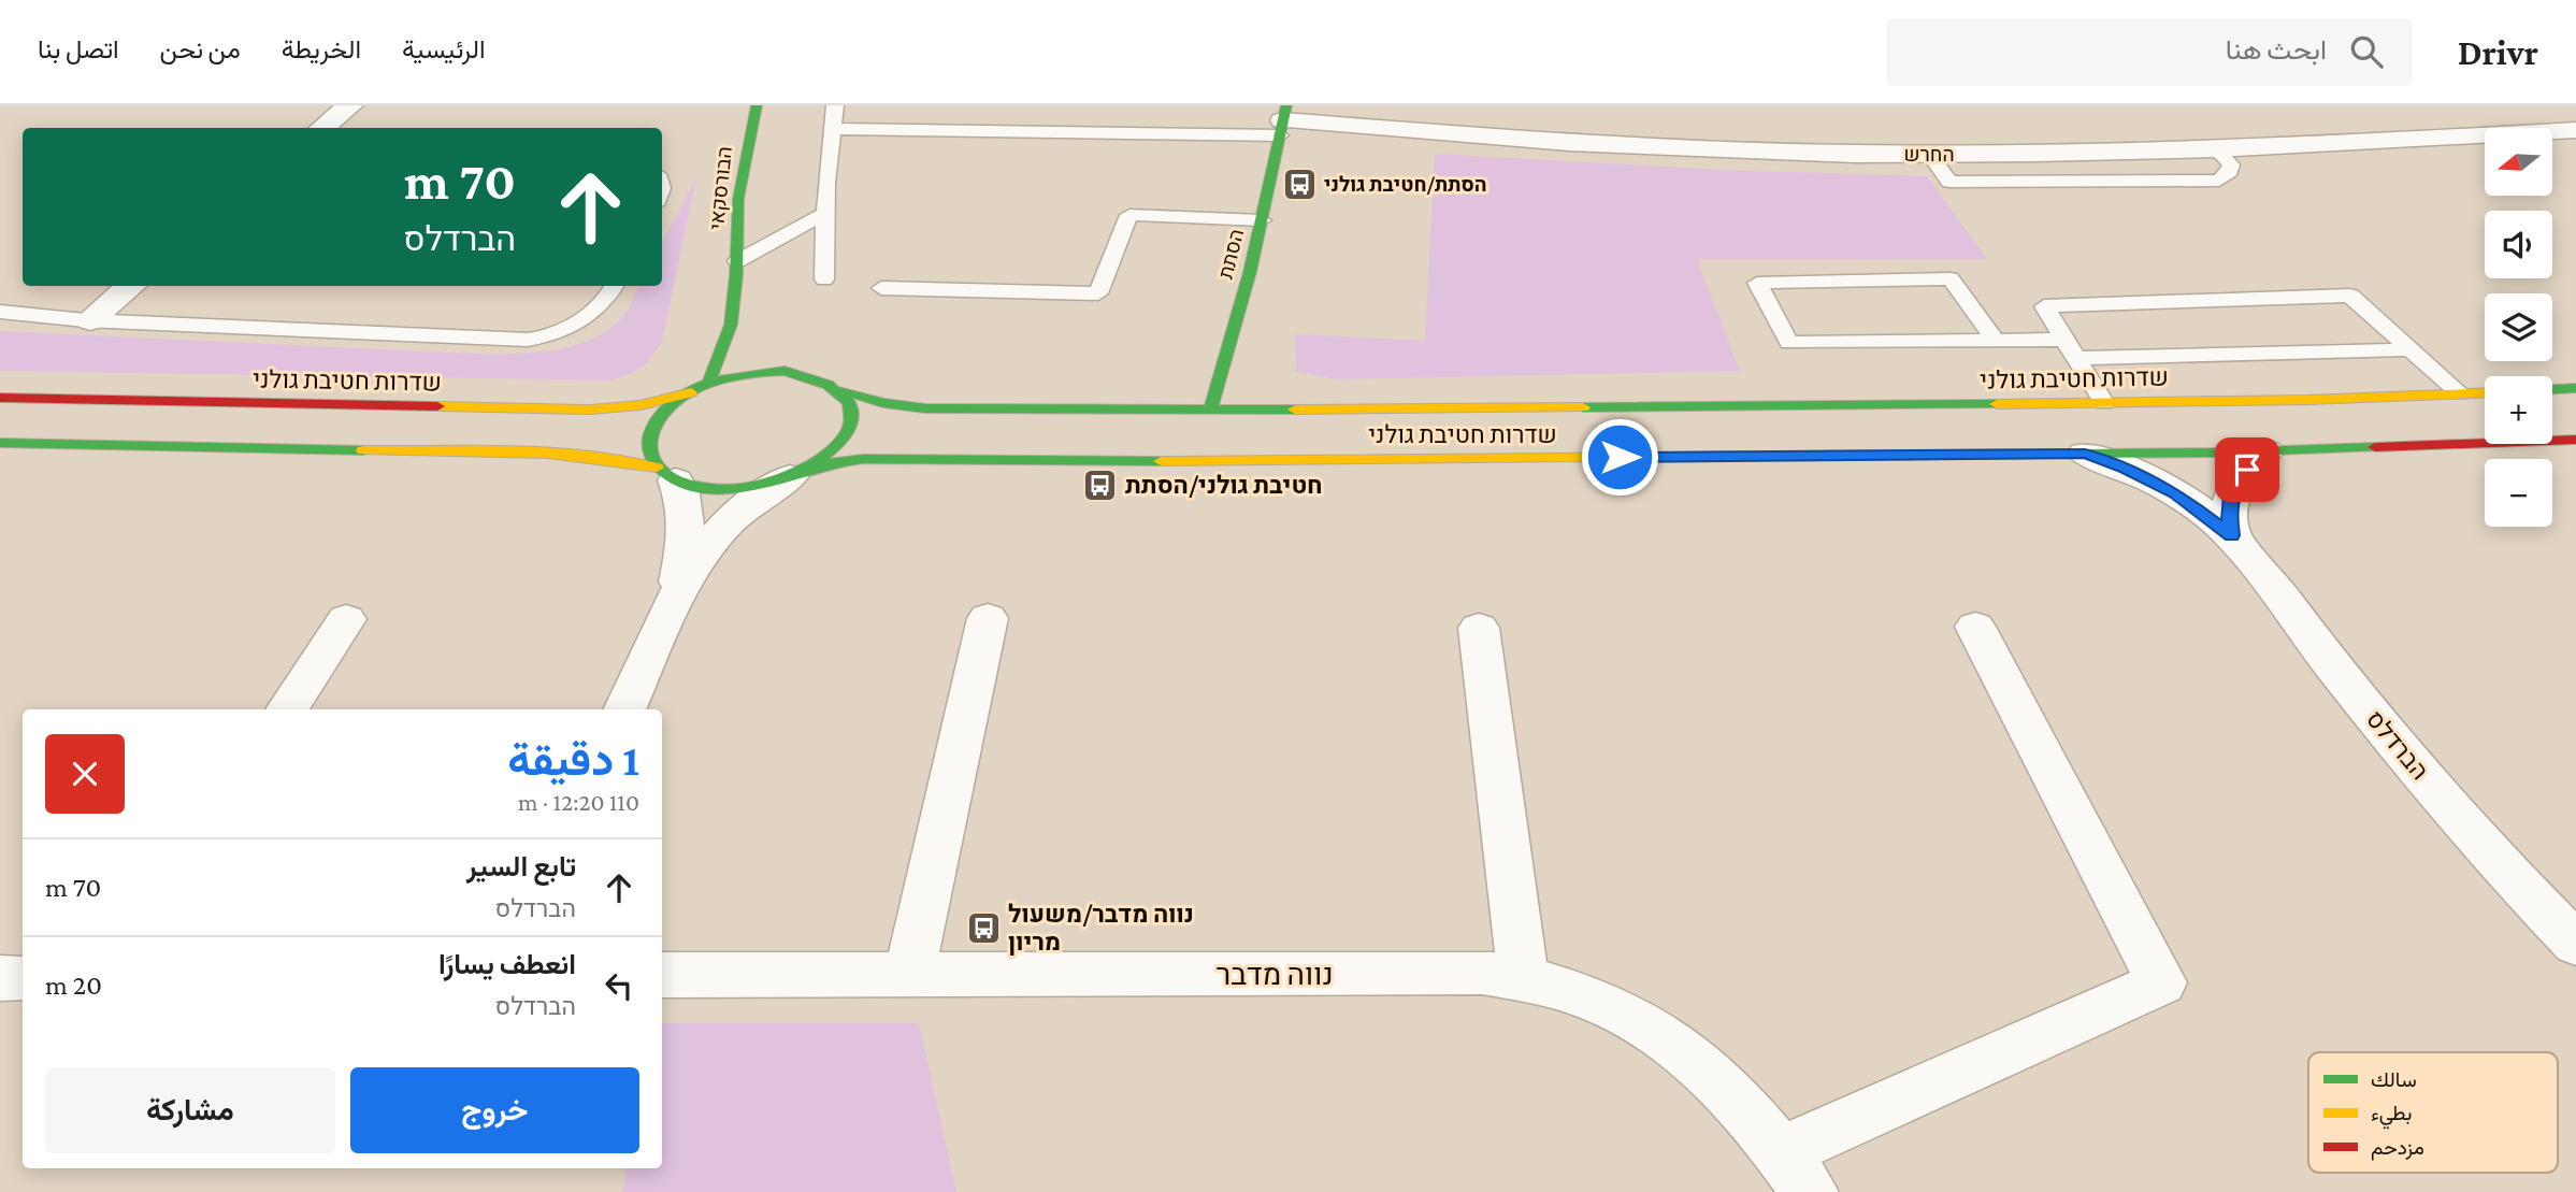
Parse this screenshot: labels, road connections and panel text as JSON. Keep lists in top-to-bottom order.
{
  "streets": {
    "street": [
      "החרש",
      "הבורסקאי",
      "הסתת",
      "שדרות חטיבת גולני",
      "הברדלס",
      "נווה מדבר"
    ]
  },
  "crossings": [
    ["החרש", "הסתת"],
    ["הבורסקאי", "שדרות חטיבת גולני"],
    ["הסתת", "שדרות חטיבת גולני"],
    ["שדרות חטיבת גולני", "הברדלס"]
  ],
  "places": {
    "bus stop": ["הסתת/חטיבת גולני", "חטיבת גולני/הסתת", "נווה מדבר/משעול מריון"]
  },
  "legend": ["سالك", "بطيء", "مزدحم"],
  "north": "left",
  "page": {
    "header": "Drivr",
    "search": "ابحث هنا",
    "nav": [
      "الرئيسية",
      "الخريطة",
      "من نحن",
      "اتصل بنا"
    ],
    "map_buttons": ["+", "−"],
    "turn": ["70 m", "הברדלס"],
    "heading": ["1 دقيقة", "110 m · 12:20"],
    "list": [
      {
        "name": "تابع السير",
        "note": "הברדלס",
        "value": "70 m"
      },
      {
        "name": "انعطف يسارًا",
        "note": "הברדלס",
        "value": "20 m"
      }
    ],
    "buttons": ["خروج", "مشاركة"]
  }
}
